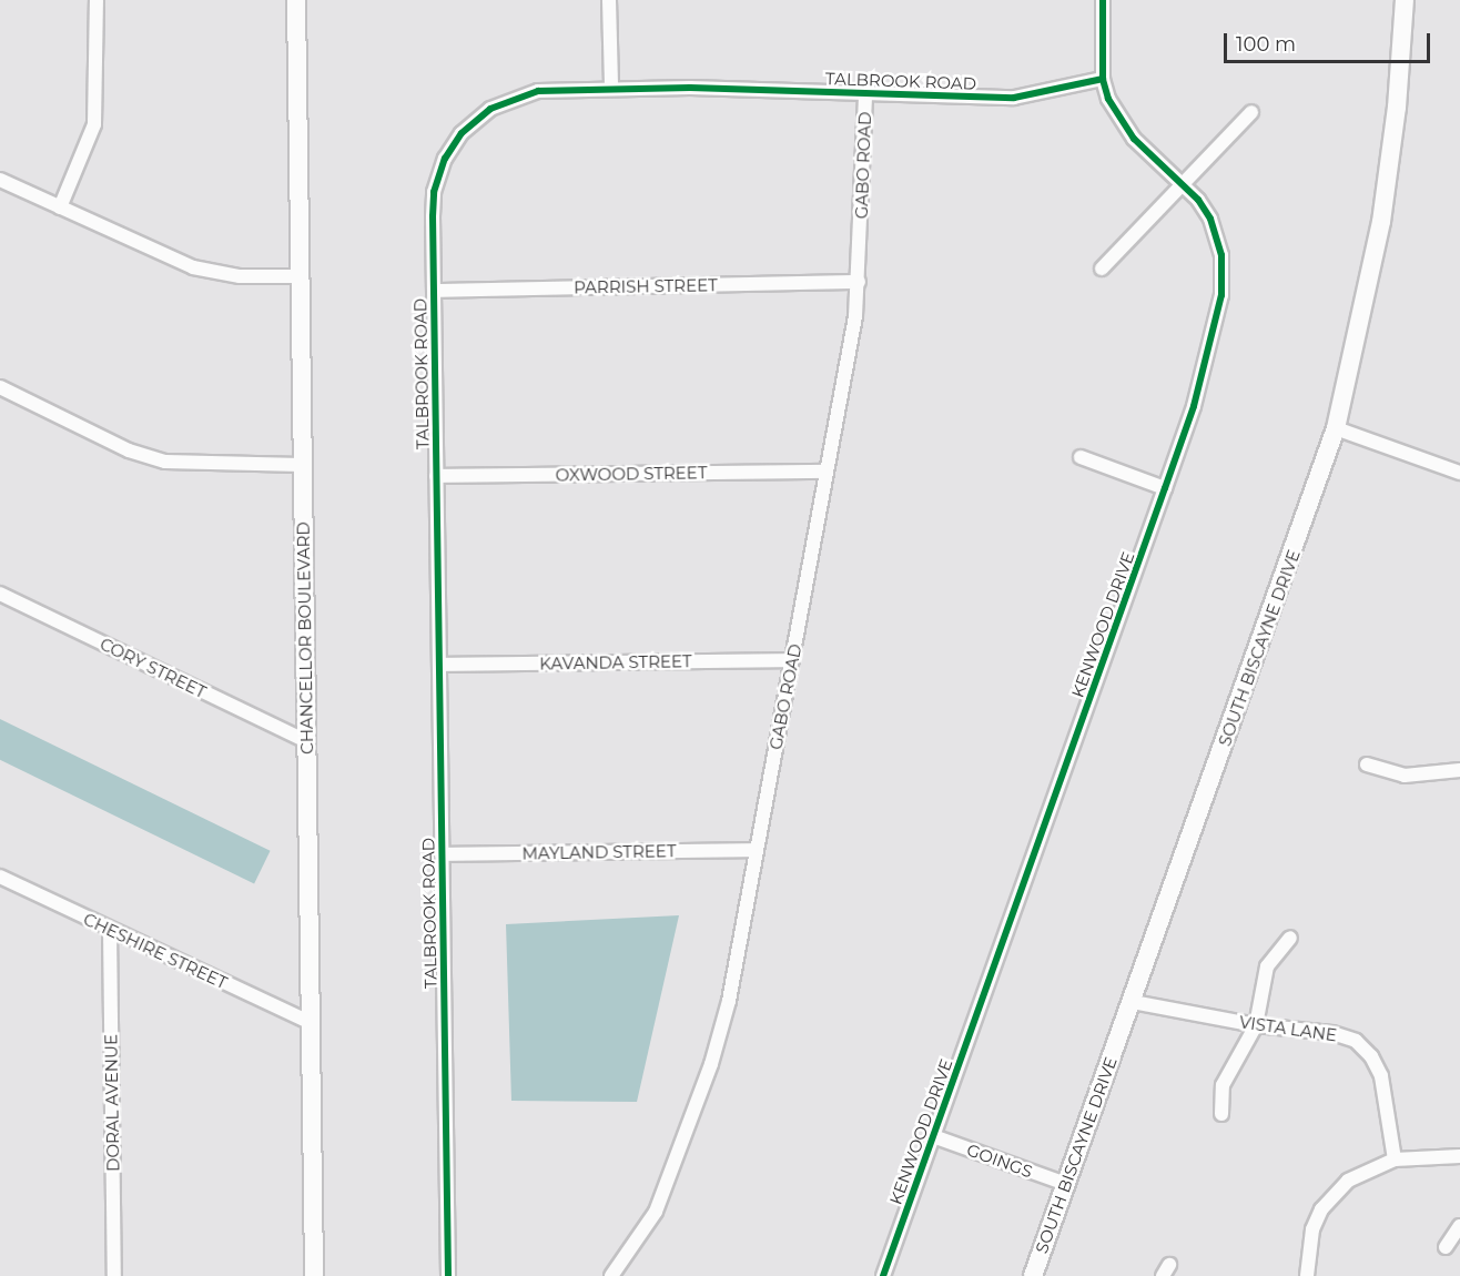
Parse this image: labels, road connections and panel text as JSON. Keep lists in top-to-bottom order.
{
  "streets": {
    "street": [
      "TALBROOK ROAD",
      "GABO ROAD",
      "PARRISH STREET",
      "OXWOOD STREET",
      "KENWOOD DRIVE",
      "CHANCELLOR BOULEVARD",
      "SOUTH BISCAYNE DRIVE",
      "KAVANDA STREET",
      "CORY STREET",
      "MAYLAND STREET",
      "CHESHIRE STREET",
      "VISTA LANE",
      "DORAL AVENUE",
      "GOINGS"
    ]
  },
  "crossings": [
    ["TALBROOK ROAD", "GABO ROAD"],
    ["TALBROOK ROAD", "PARRISH STREET"],
    ["TALBROOK ROAD", "OXWOOD STREET"],
    ["TALBROOK ROAD", "KENWOOD DRIVE"],
    ["TALBROOK ROAD", "KAVANDA STREET"],
    ["TALBROOK ROAD", "MAYLAND STREET"],
    ["GABO ROAD", "PARRISH STREET"],
    ["GABO ROAD", "OXWOOD STREET"],
    ["GABO ROAD", "KAVANDA STREET"],
    ["GABO ROAD", "MAYLAND STREET"],
    ["KENWOOD DRIVE", "GOINGS"],
    ["CHANCELLOR BOULEVARD", "CORY STREET"],
    ["CHANCELLOR BOULEVARD", "CHESHIRE STREET"],
    ["SOUTH BISCAYNE DRIVE", "VISTA LANE"],
    ["SOUTH BISCAYNE DRIVE", "GOINGS"],
    ["CHESHIRE STREET", "DORAL AVENUE"]
  ],
  "scale_bar": "100 m"
}
